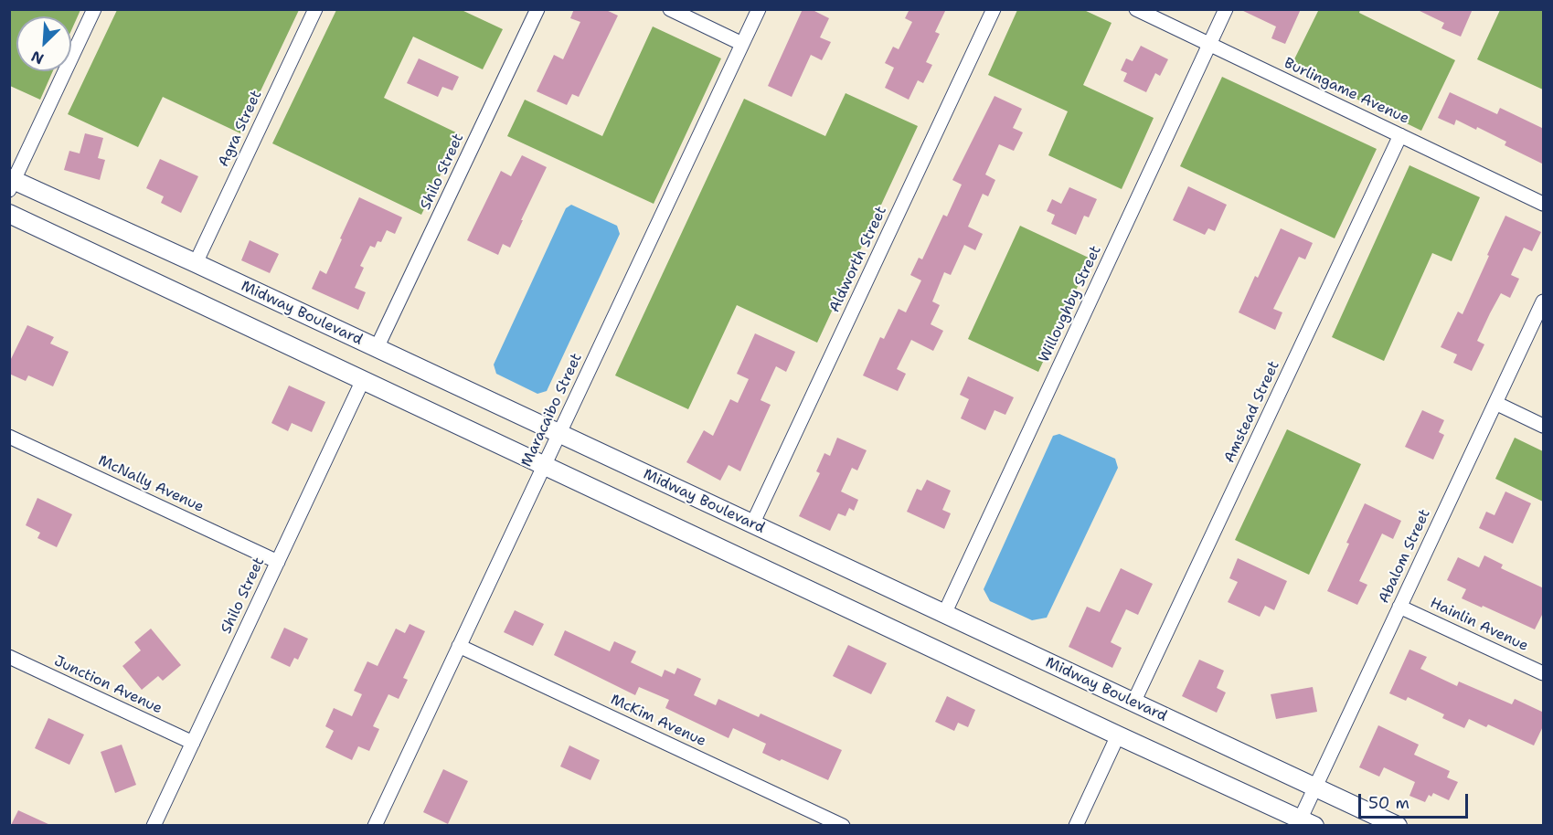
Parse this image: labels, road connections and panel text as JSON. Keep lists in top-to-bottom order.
{
  "streets": {
    "street": [
      "Burlingame Avenue",
      "Agra Street",
      "Shilo Street",
      "Aldworth Street",
      "Willoughby Street",
      "Midway Boulevard",
      "Maracaibo Street",
      "Amstead Street",
      "McNally Avenue",
      "Abalom Street",
      "Hainlin Avenue",
      "Junction Avenue",
      "McKim Avenue"
    ]
  },
  "crossings": [
    ["Burlingame Avenue", "Willoughby Street"],
    ["Burlingame Avenue", "Amstead Street"],
    ["Agra Street", "Midway Boulevard"],
    ["Shilo Street", "Midway Boulevard"],
    ["Shilo Street", "McNally Avenue"],
    ["Shilo Street", "Junction Avenue"],
    ["Aldworth Street", "Midway Boulevard"],
    ["Willoughby Street", "Midway Boulevard"],
    ["Midway Boulevard", "Maracaibo Street"],
    ["Midway Boulevard", "Amstead Street"],
    ["Midway Boulevard", "Abalom Street"],
    ["Maracaibo Street", "McKim Avenue"],
    ["Abalom Street", "Hainlin Avenue"]
  ],
  "scale_bar": "50 m",
  "north": "bottom left"
}
